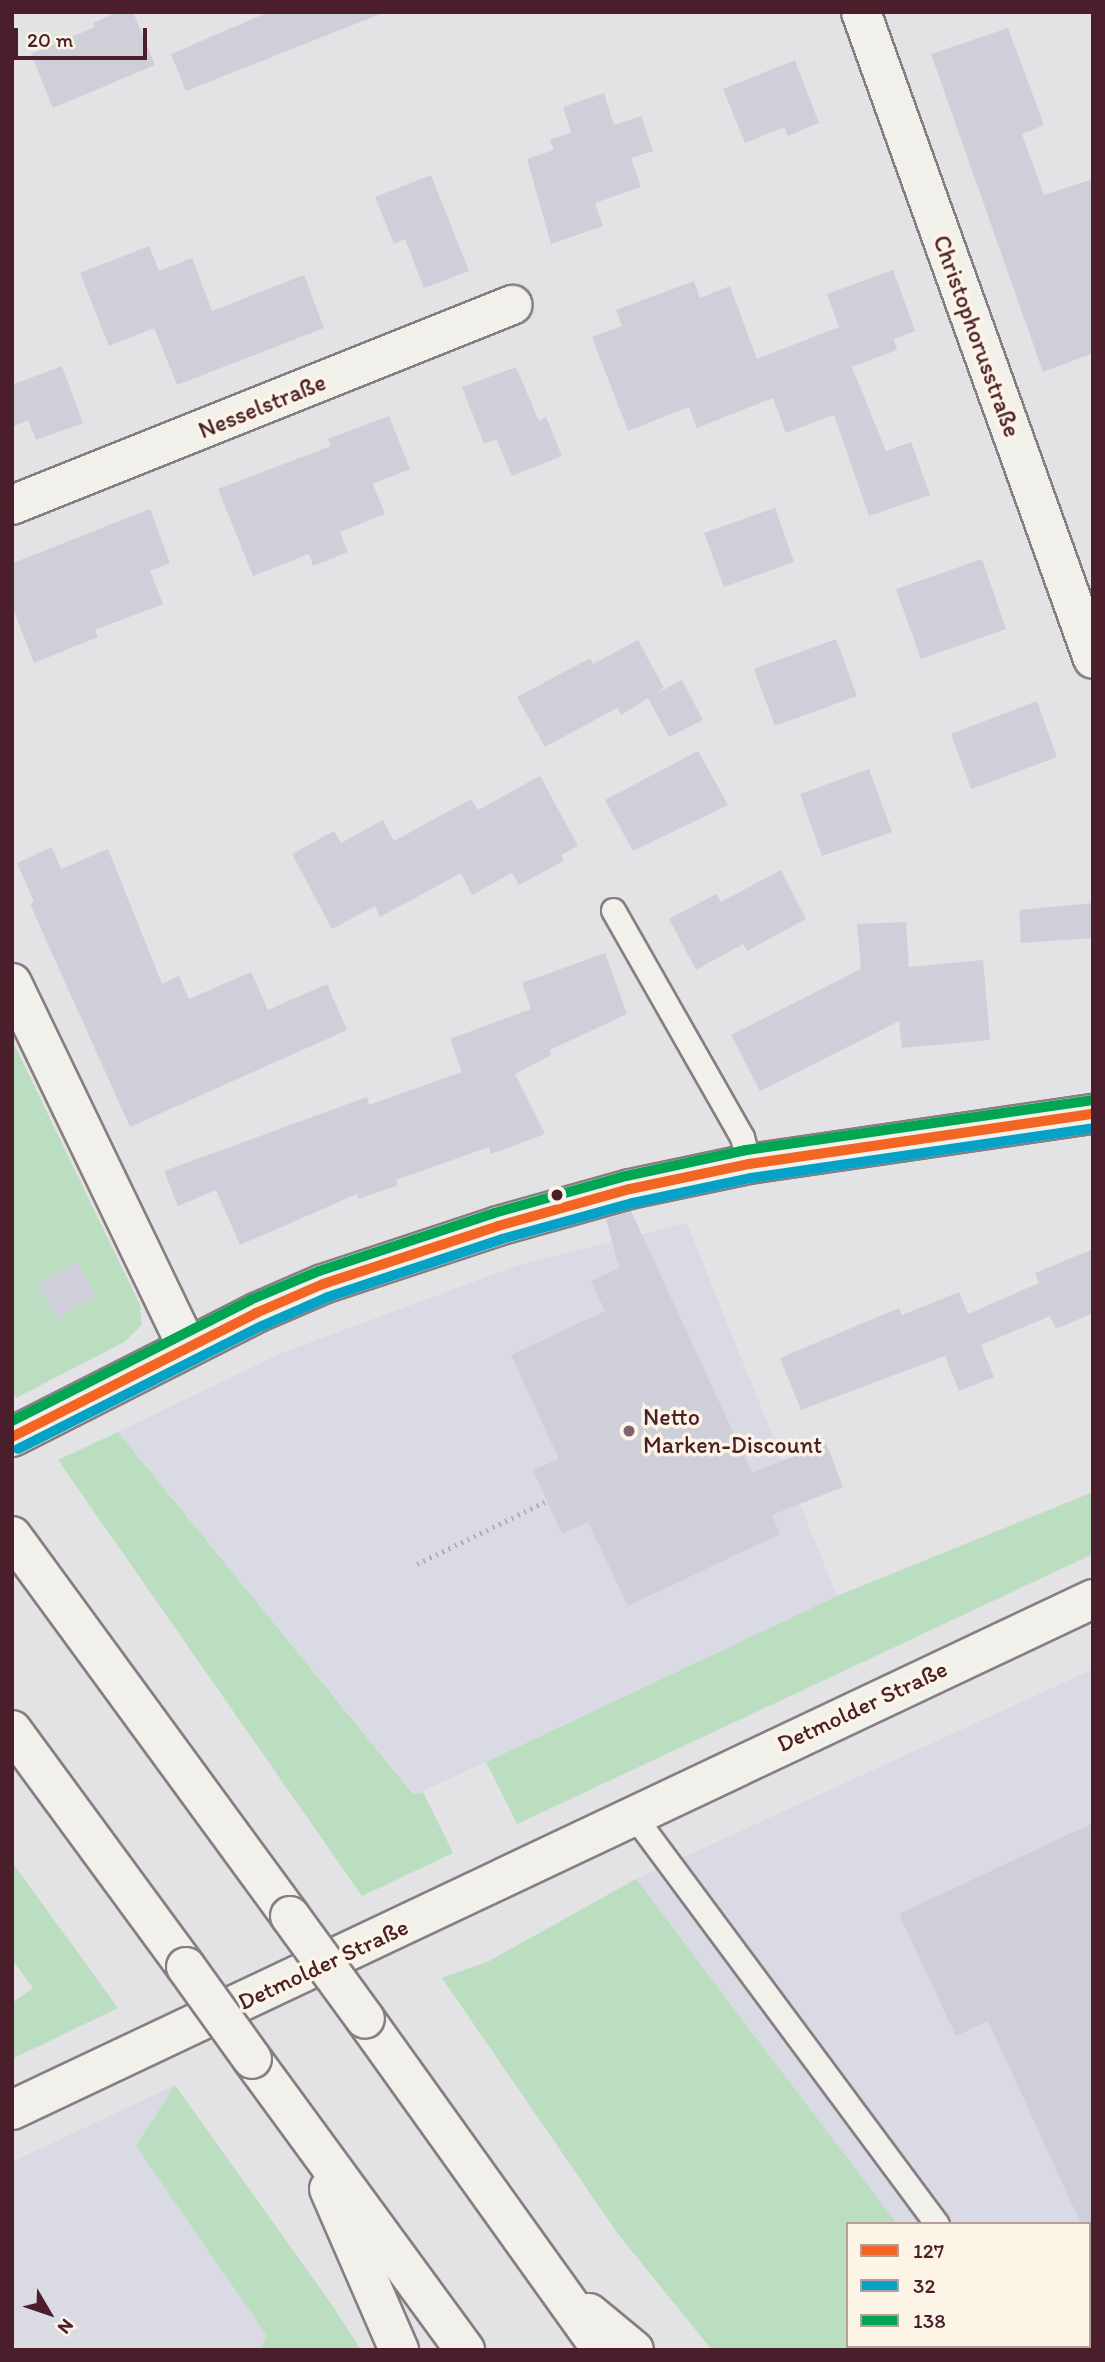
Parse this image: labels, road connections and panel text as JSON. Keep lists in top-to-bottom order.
{
  "streets": {
    "main road": ["Christophorusstraße", "Nesselstraße", "Detmolder Straße"]
  },
  "places": ["Netto Marken-Discount"],
  "lines": ["transit line 138", "transit line 127", "transit line 32"],
  "legend": ["127", "32", "138"],
  "scale_bar": "20 m",
  "north": "bottom right"
}
